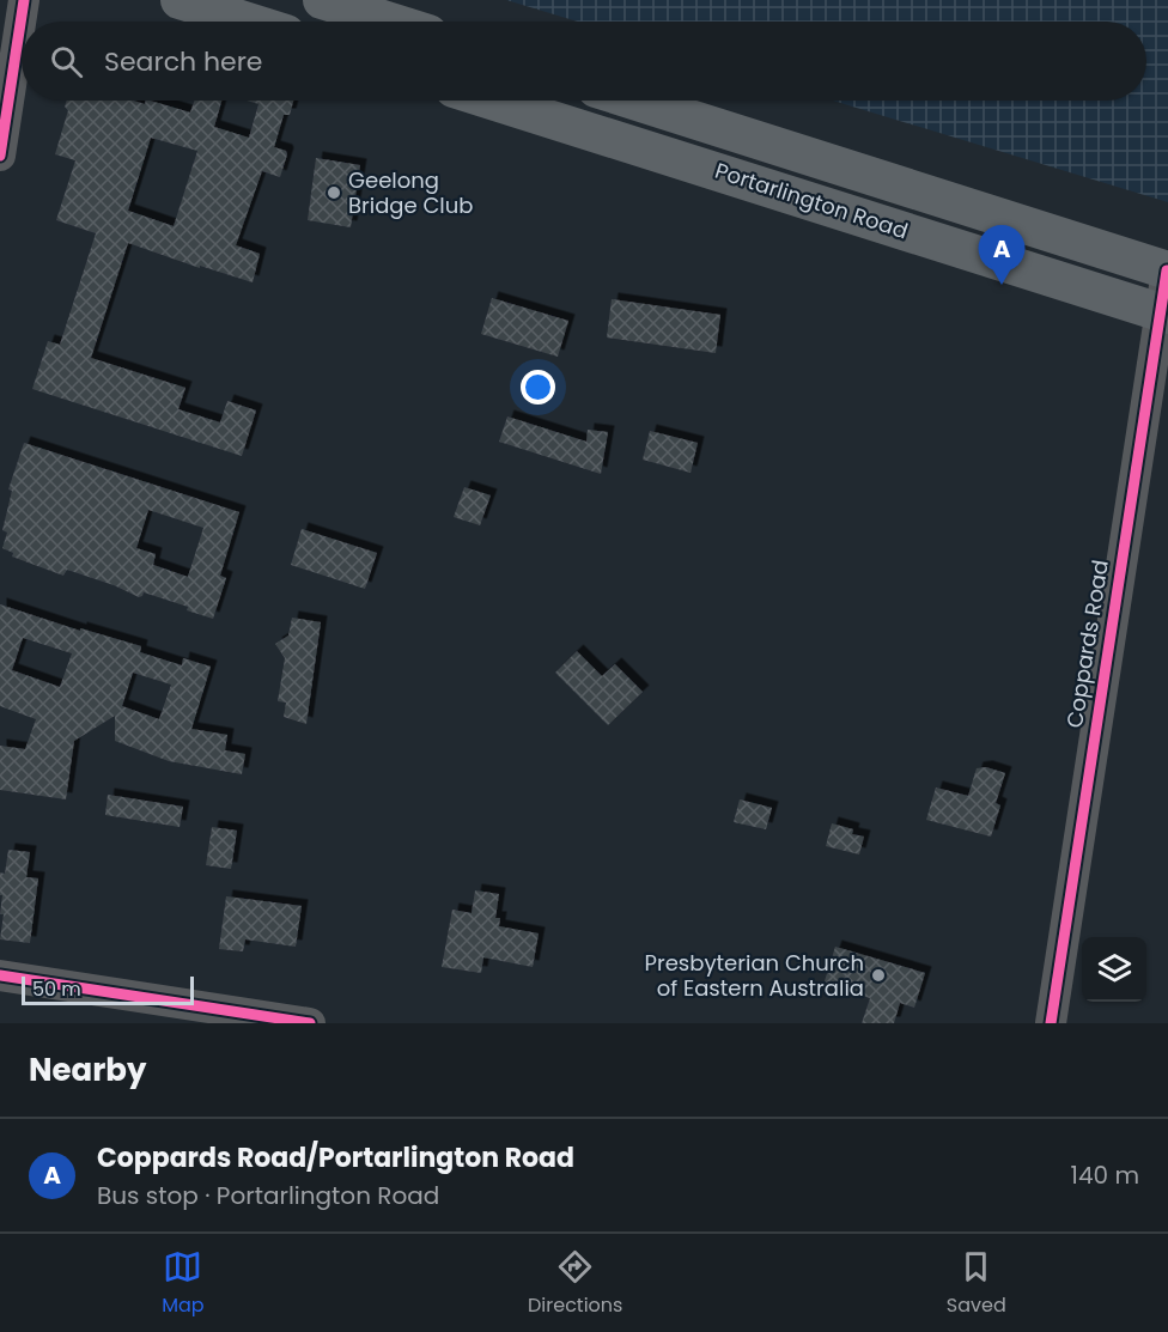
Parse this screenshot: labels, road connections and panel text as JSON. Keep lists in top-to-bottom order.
{
  "streets": {
    "main road": ["Portarlington Road"],
    "street": ["Coppards Road"]
  },
  "crossings": [
    ["Portarlington Road", "Coppards Road"]
  ],
  "places": ["Geelong Bridge Club", "Presbyterian Church of Eastern Australia"],
  "scale_bar": "50 m",
  "page": {
    "search": "Search here",
    "pins": "A",
    "scale": "50 m",
    "heading": "Nearby",
    "list": [
      {
        "mark": "A",
        "name": "Coppards Road/Portarlington Road",
        "note": "Bus stop · Portarlington Road",
        "value": "140 m"
      }
    ],
    "nav": ["Map", "Directions", "Saved"]
  }
}
